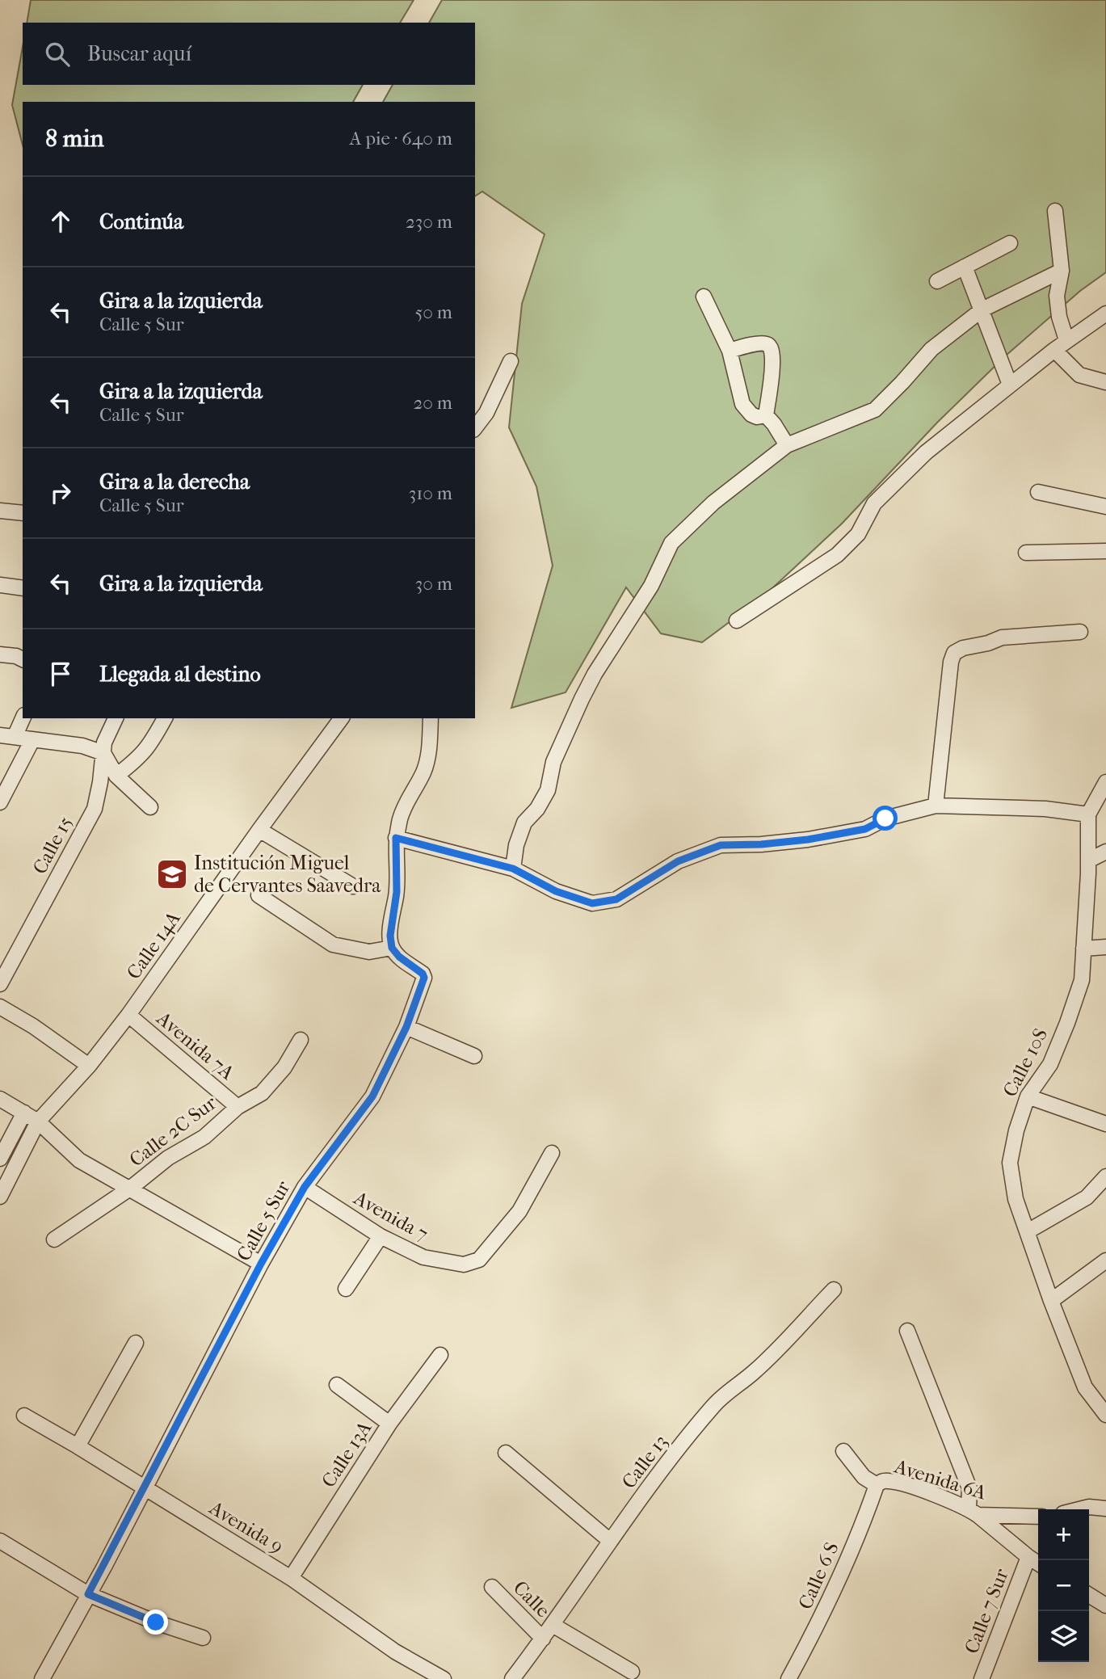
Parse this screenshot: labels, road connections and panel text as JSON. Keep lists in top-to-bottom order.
{
  "streets": {
    "street": [
      "Calle 15",
      "Calle 14A",
      "Avenida 7A",
      "Calle 10S",
      "Calle 2C Sur",
      "Avenida 7",
      "Calle 5 Sur",
      "Calle 13A",
      "Calle 13",
      "Avenida 6A",
      "Avenida 9",
      "Calle 6 S",
      "Calle",
      "Calle 7 Sur"
    ]
  },
  "crossings": [
    ["Calle 14A", "Avenida 7A"],
    ["Avenida 7A", "Calle 2C Sur"],
    ["Avenida 7", "Calle 5 Sur"],
    ["Calle 5 Sur", "Avenida 9"],
    ["Calle 13A", "Avenida 9"],
    ["Calle 13", "Calle"],
    ["Avenida 6A", "Calle 6 S"]
  ],
  "places": {
    "school or university": ["Institución Miguel de Cervantes Saavedra"]
  },
  "page": {
    "search": "Buscar aquí",
    "heading": ["8 min", "A pie · 640 m"],
    "list": [
      ["Continúa", "230 m"],
      ["Gira a la izquierda", "Calle 5 Sur", "50 m"],
      ["Gira a la izquierda", "Calle 5 Sur", "20 m"],
      ["Gira a la derecha", "Calle 5 Sur", "310 m"],
      ["Gira a la izquierda", "30 m"],
      "Llegada al destino"
    ],
    "map_buttons": ["+", "−"]
  }
}
